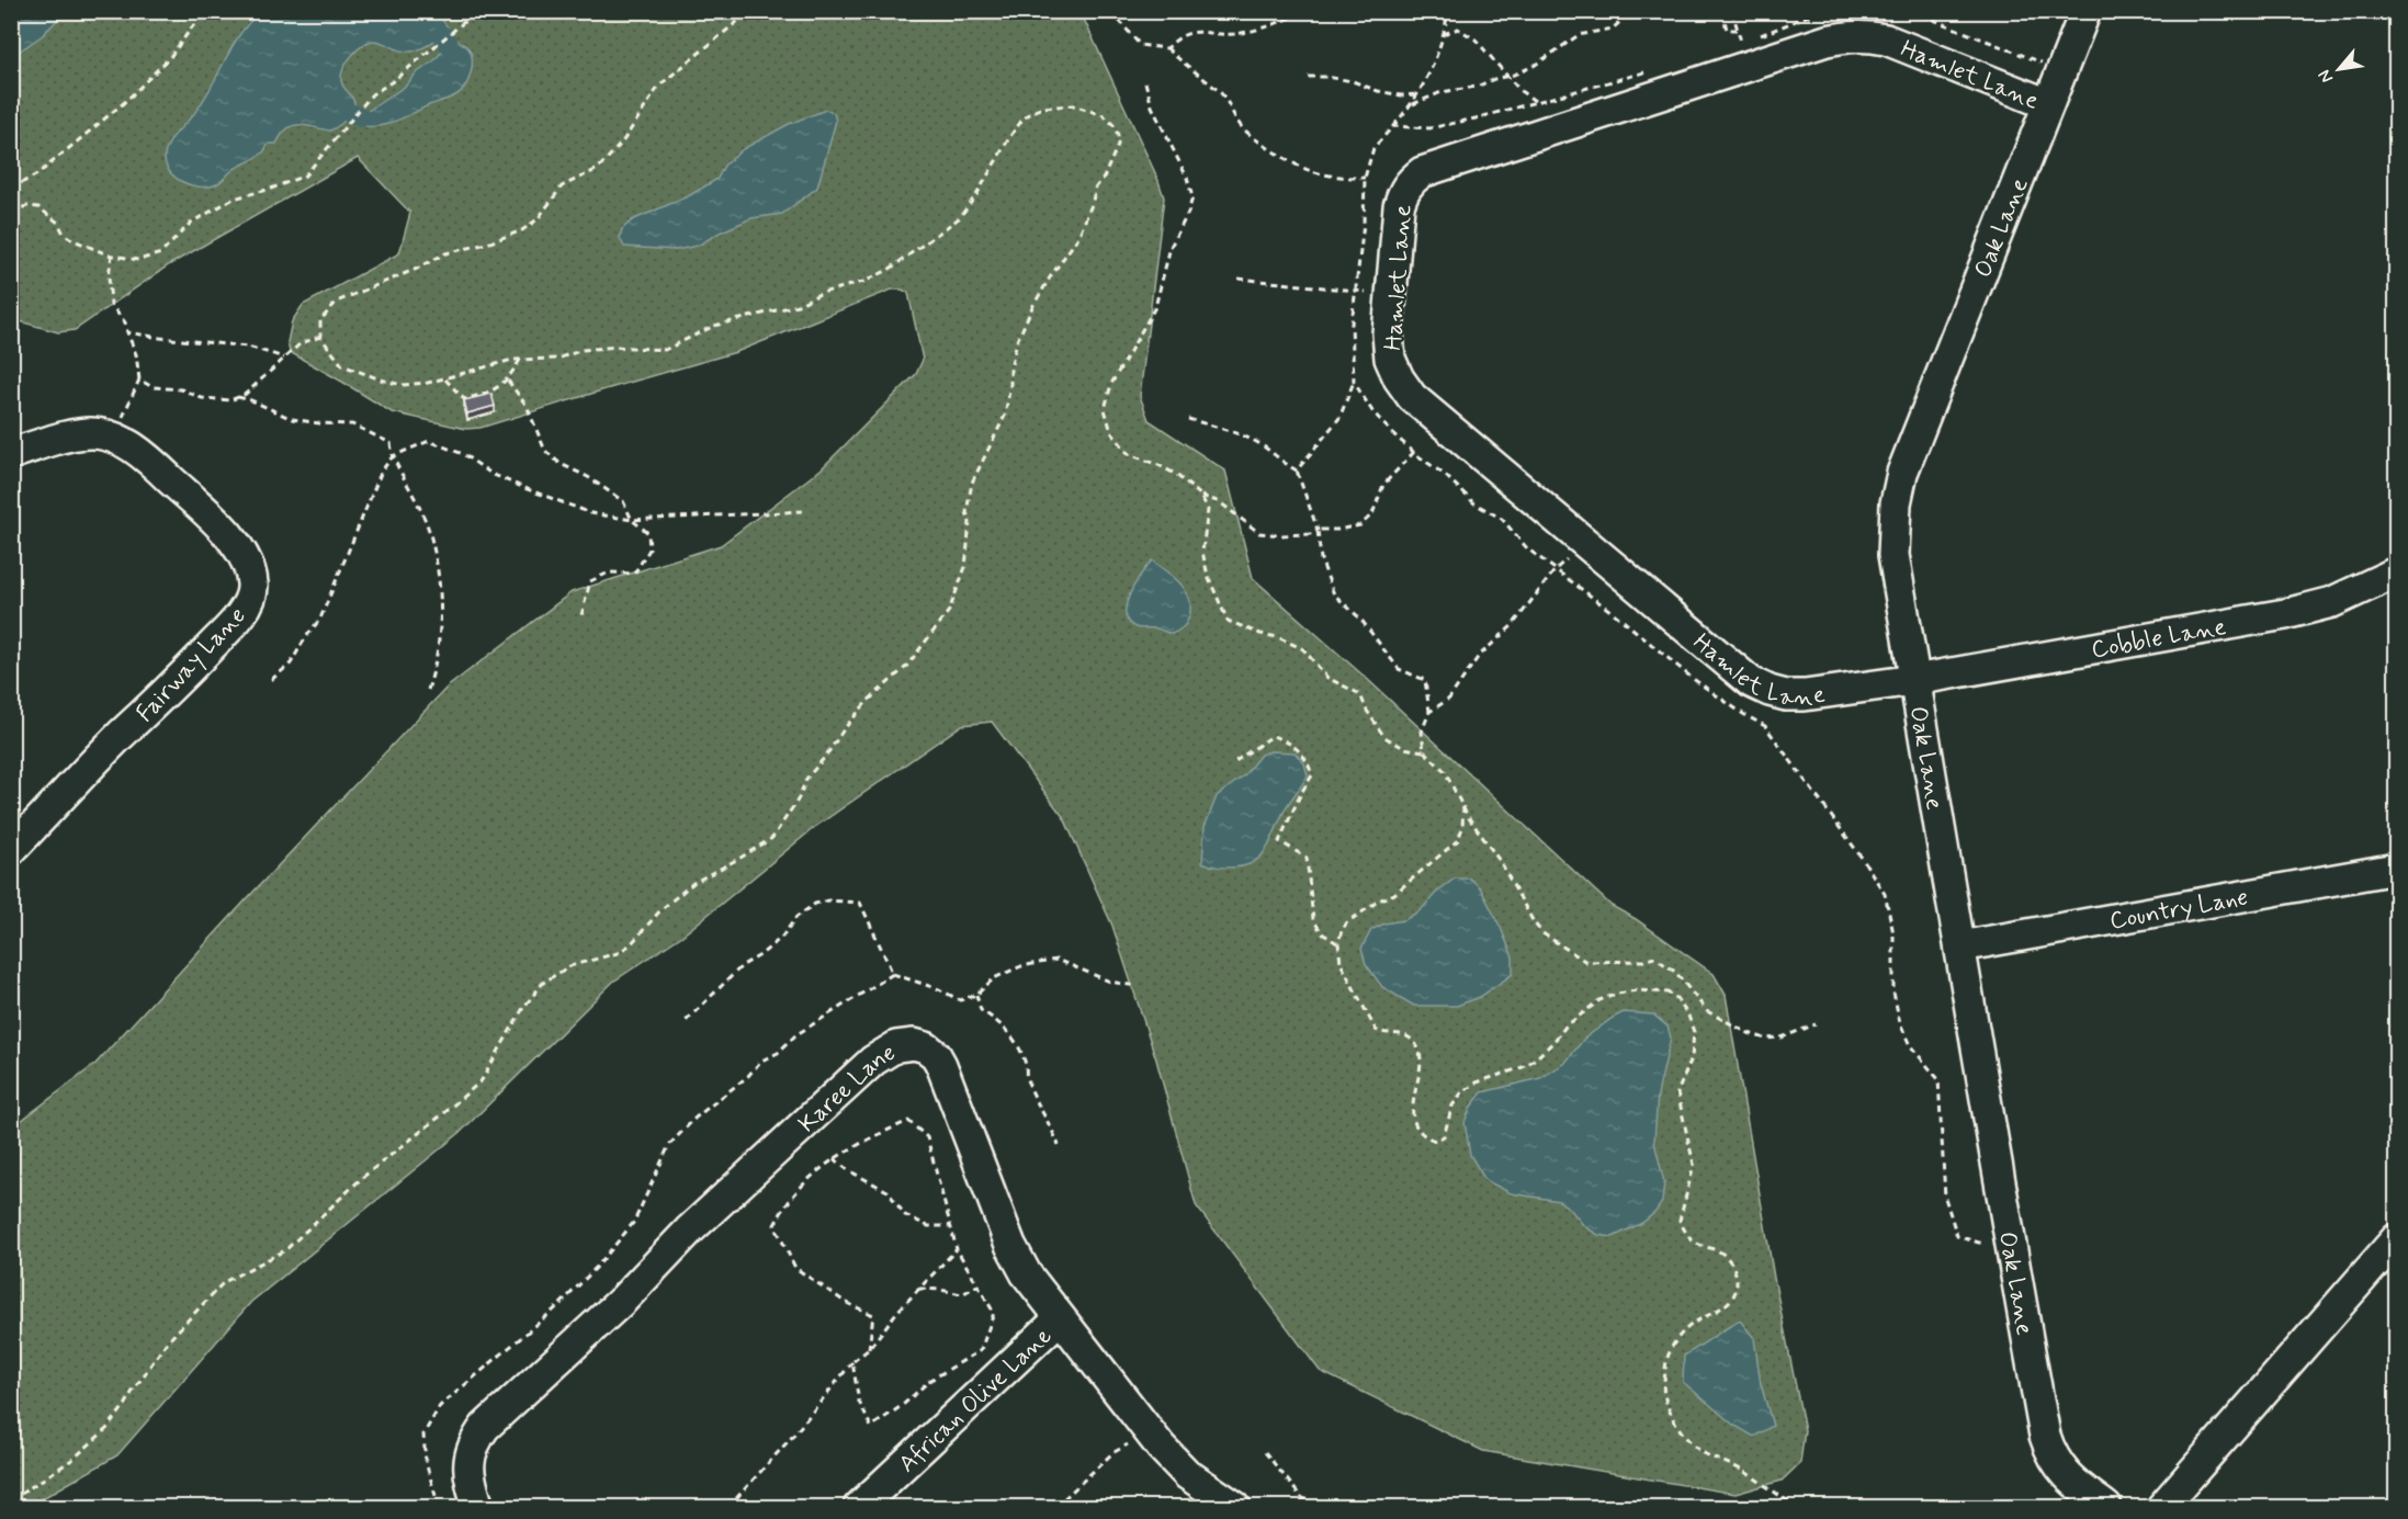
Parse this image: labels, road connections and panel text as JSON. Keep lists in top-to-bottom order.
{
  "streets": {
    "street": [
      "Hamlet Lane",
      "Oak Lane",
      "Cobble Lane",
      "Fairway Lane",
      "Country Lane",
      "Karee Lane",
      "African Olive Lane"
    ]
  },
  "crossings": [
    ["Hamlet Lane", "Oak Lane"],
    ["Hamlet Lane", "Cobble Lane"],
    ["Oak Lane", "Cobble Lane"],
    ["Oak Lane", "Country Lane"],
    ["Karee Lane", "African Olive Lane"]
  ],
  "north": "bottom left"
}
